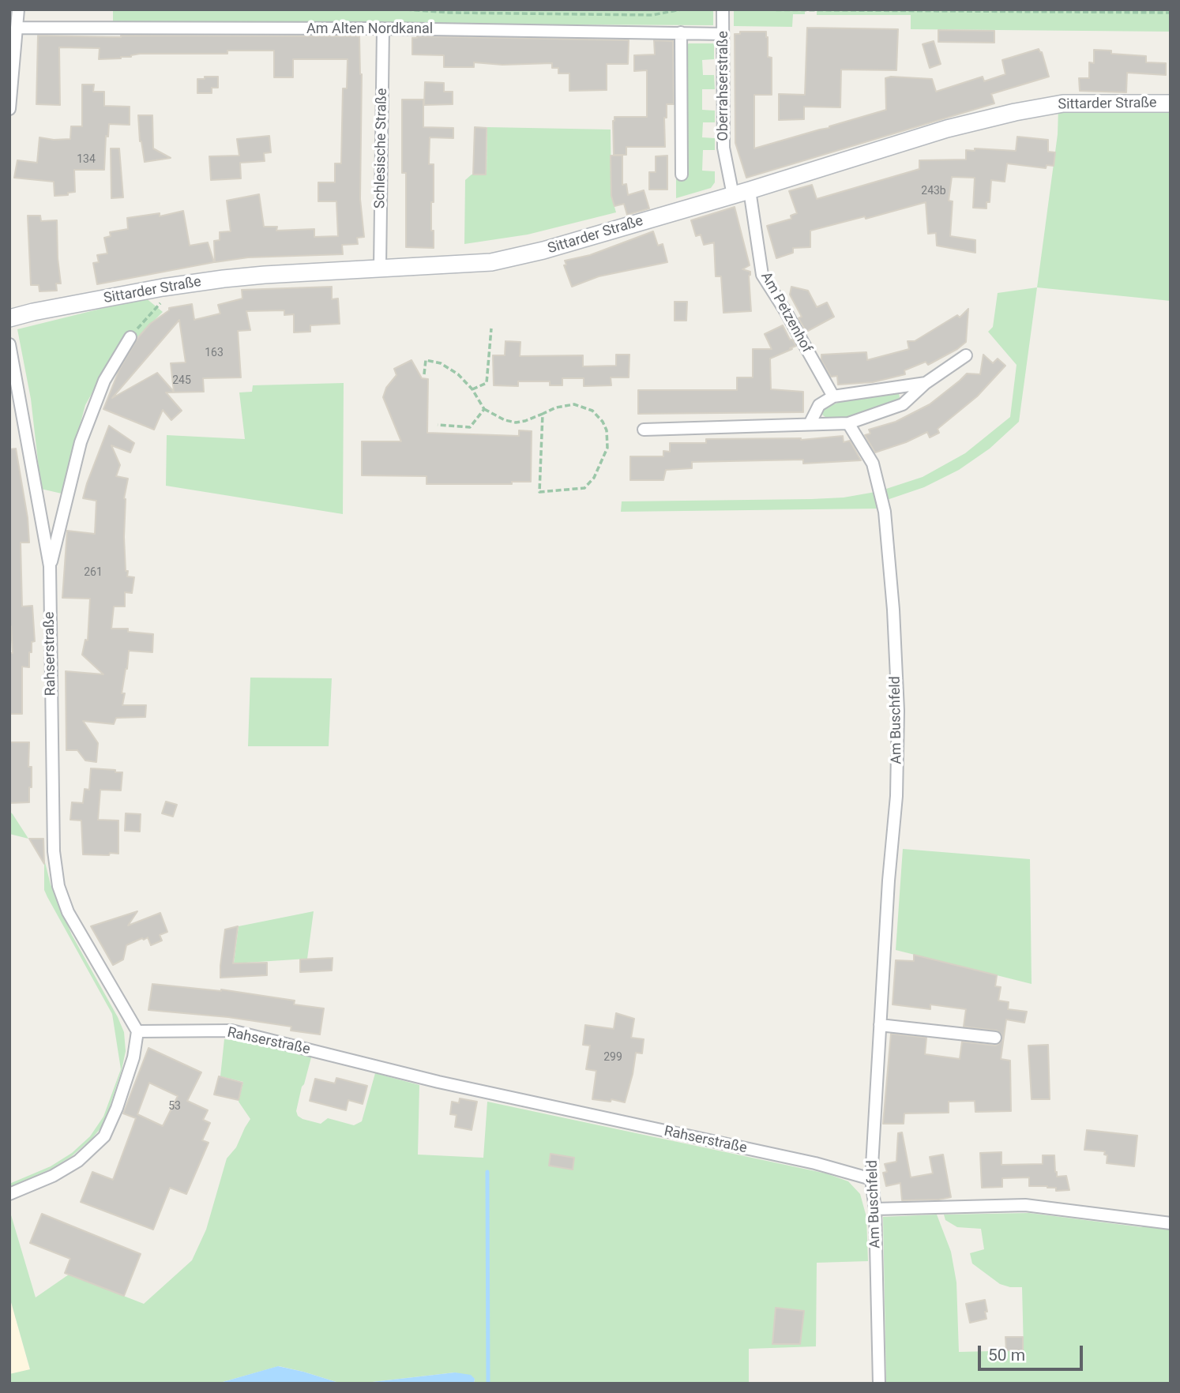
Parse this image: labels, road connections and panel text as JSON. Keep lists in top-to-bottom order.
{
  "streets": {
    "street": [
      "Am Alten Nordkanal",
      "Oberrahserstraße",
      "Sittarder Straße",
      "Schlesische Straße",
      "Am Petzenhof",
      "Rahserstraße",
      "Am Buschfeld"
    ]
  },
  "crossings": [
    ["Am Alten Nordkanal", "Oberrahserstraße"],
    ["Am Alten Nordkanal", "Schlesische Straße"],
    ["Oberrahserstraße", "Sittarder Straße"],
    ["Sittarder Straße", "Schlesische Straße"],
    ["Sittarder Straße", "Am Petzenhof"],
    ["Rahserstraße", "Am Buschfeld"]
  ],
  "house_numbers": [
    "134",
    "243b",
    "163",
    "245",
    "261",
    "299",
    "53"
  ],
  "scale_bar": "50 m"
}
